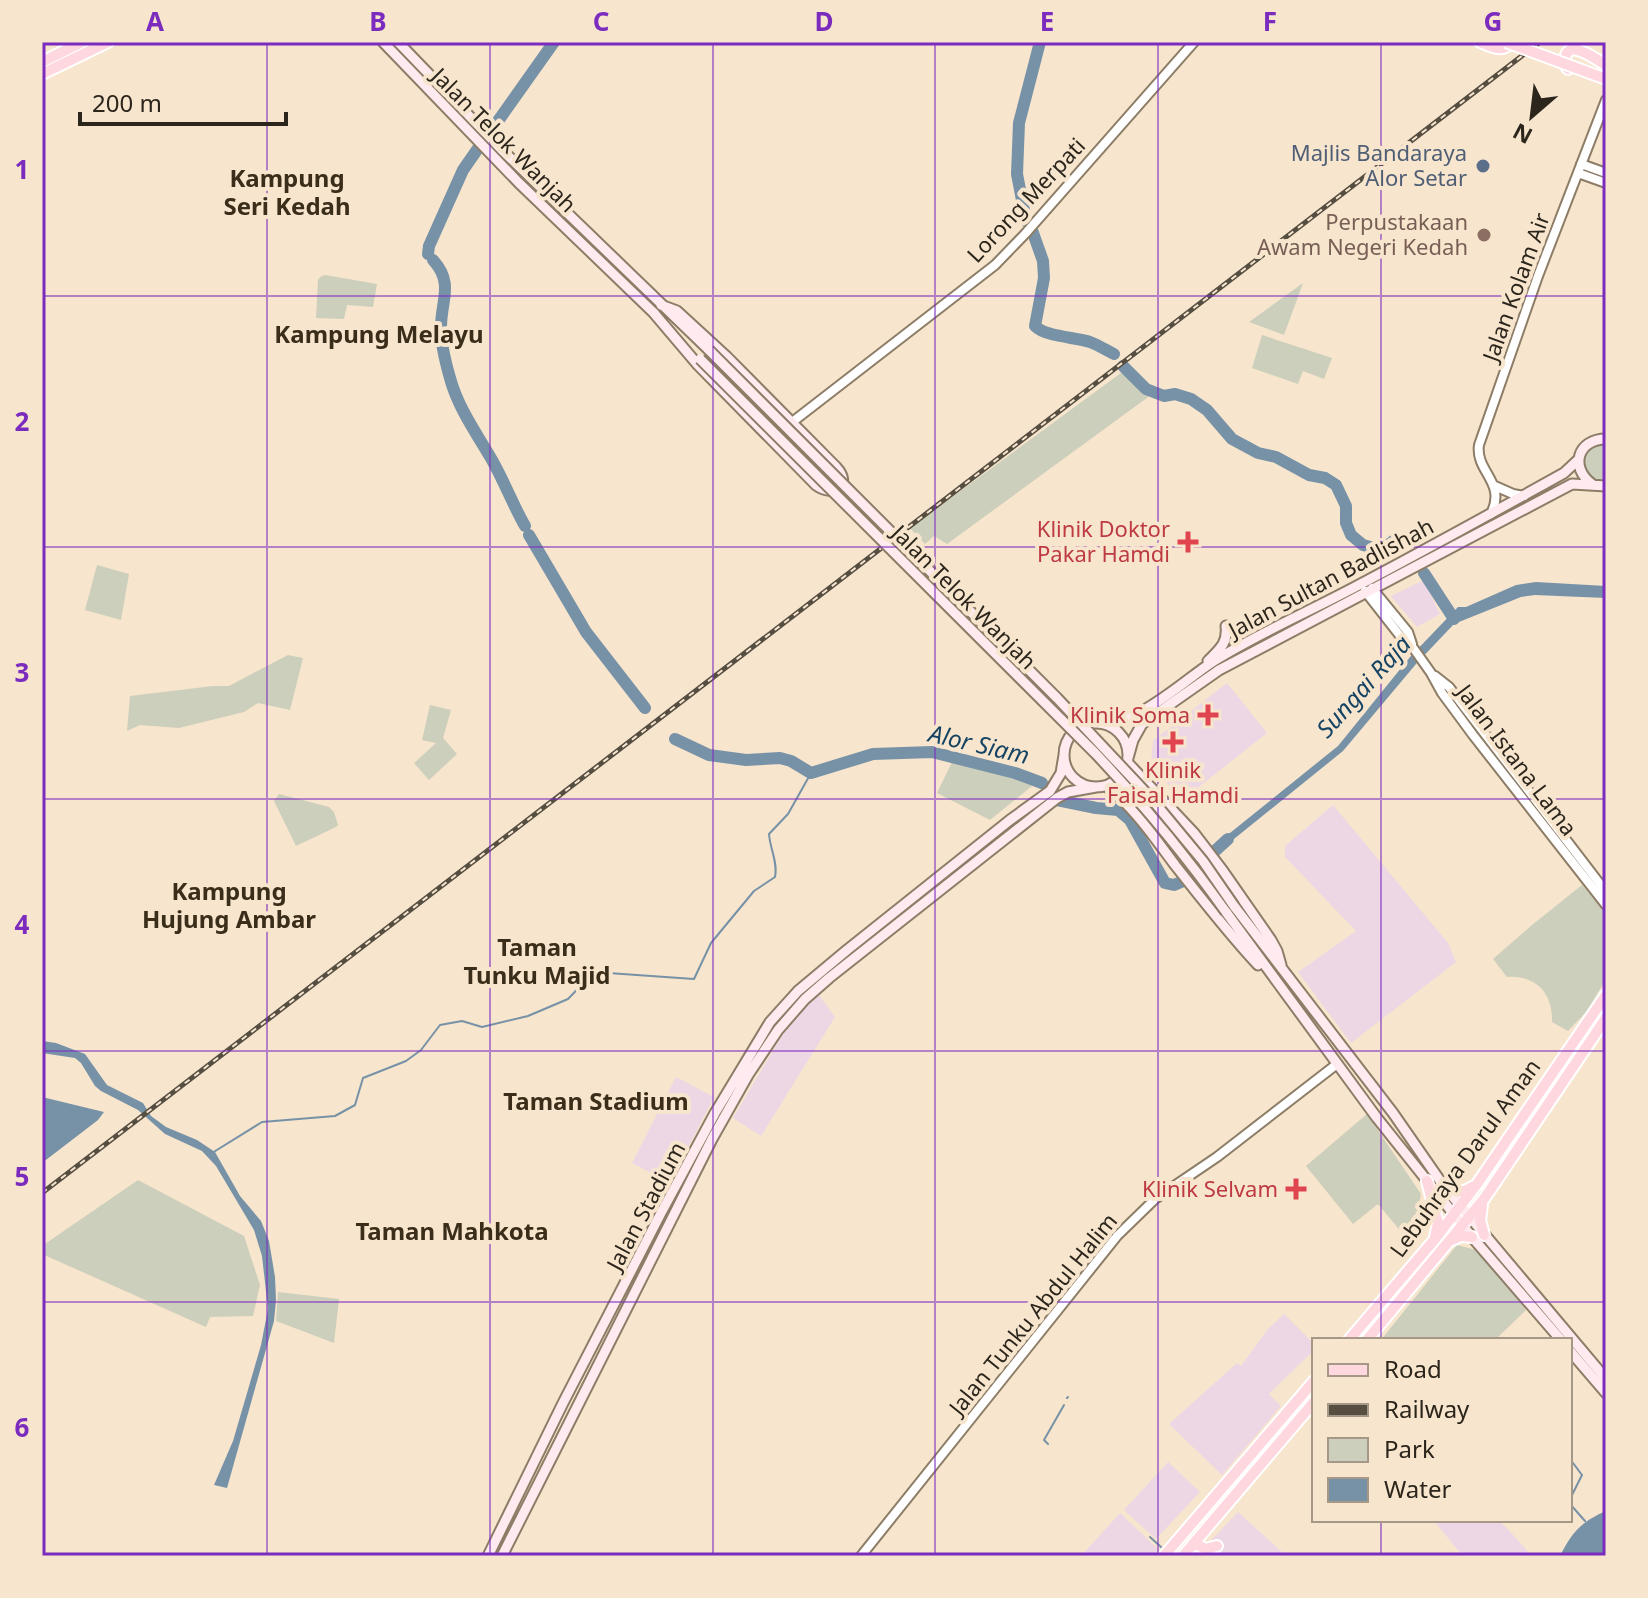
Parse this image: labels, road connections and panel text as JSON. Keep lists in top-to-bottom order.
{
  "streets": {
    "main road": [
      "Jalan Telok Wanjah",
      "Jalan Sultan Badlishah",
      "Lebuhraya Darul Aman",
      "Jalan Stadium"
    ],
    "street": [
      "Lorong Merpati",
      "Jalan Kolam Air",
      "Jalan Istana Lama",
      "Jalan Tunku Abdul Halim"
    ]
  },
  "crossings": [
    ["Jalan Telok Wanjah", "Lebuhraya Darul Aman"],
    ["Jalan Telok Wanjah", "Jalan Tunku Abdul Halim"],
    ["Jalan Sultan Badlishah", "Jalan Istana Lama"],
    ["Jalan Sultan Badlishah", "Jalan Stadium"]
  ],
  "districts": [
    "Kampung Seri Kedah",
    "Kampung Melayu",
    "Kampung Hujung Ambar",
    "Taman Tunku Majid",
    "Taman Stadium",
    "Taman Mahkota"
  ],
  "water": ["Sungai Raja", "Alor Siam"],
  "places": {
    "other": ["Majlis Bandaraya Alor Setar", "Perpustakaan Awam Negeri Kedah"],
    "health": [
      "Klinik Doktor Pakar Hamdi",
      "Klinik Soma",
      "Klinik Faisal Hamdi",
      "Klinik Selvam"
    ]
  },
  "legend": [
    "Road",
    "Railway",
    "Park",
    "Water"
  ],
  "scale_bar": "200 m",
  "north": "bottom left",
  "grid": {
    "columns": [
      "A",
      "B",
      "C",
      "D",
      "E",
      "F",
      "G"
    ],
    "rows": [
      "1",
      "2",
      "3",
      "4",
      "5",
      "6"
    ]
  }
}
